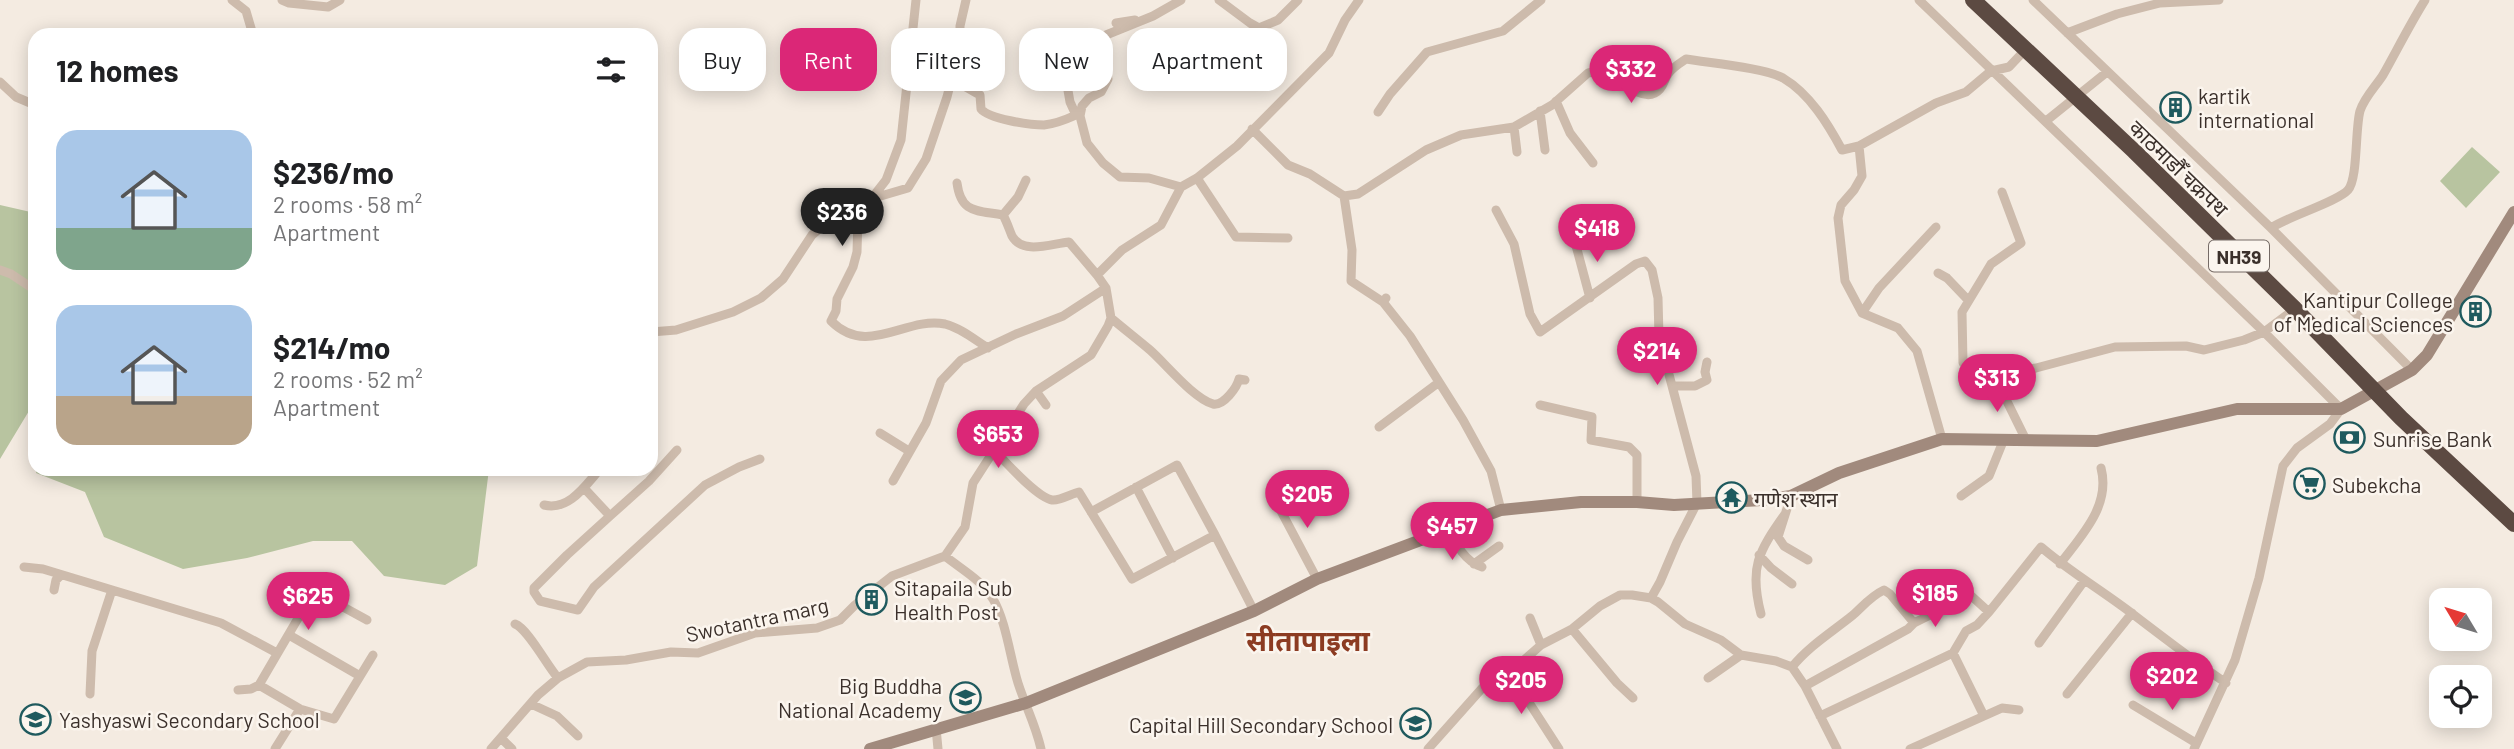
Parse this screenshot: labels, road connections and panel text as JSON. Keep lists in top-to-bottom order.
{
  "streets": {
    "highway": ["काठमाडाैँ चक्रपथ", "NH39"],
    "street": ["Swotantra marg"]
  },
  "crossings": [
    ["काठमाडाैँ चक्रपथ", "NH39"]
  ],
  "districts": ["सीतापाइला"],
  "places": {
    "building": ["kartik international", "Kantipur College of Medical Sciences", "Sitapaila Sub Health Post"],
    "bank": ["Sunrise Bank"],
    "supermarket": ["Subekcha"],
    "temple": ["गणेश स्थान"],
    "school or university": ["Big Buddha National Academy", "Yashyaswi Secondary School", "Capital Hill Secondary School"]
  },
  "north": "top left",
  "page": {
    "chip": [
      "Buy",
      "Rent",
      "Filters",
      "New",
      "Apartment"
    ],
    "heading": "12 homes",
    "price": [
      "$332",
      "$236",
      "$418",
      "$214",
      "$313",
      "$653",
      "$205",
      "$457",
      "$185",
      "$625",
      "$202",
      "$205"
    ],
    "list": [
      {
        "name": "$236/mo",
        "note": "2 rooms · 58 m² · Apartment"
      },
      {
        "name": "$214/mo",
        "note": "2 rooms · 52 m² · Apartment"
      }
    ]
  }
}
